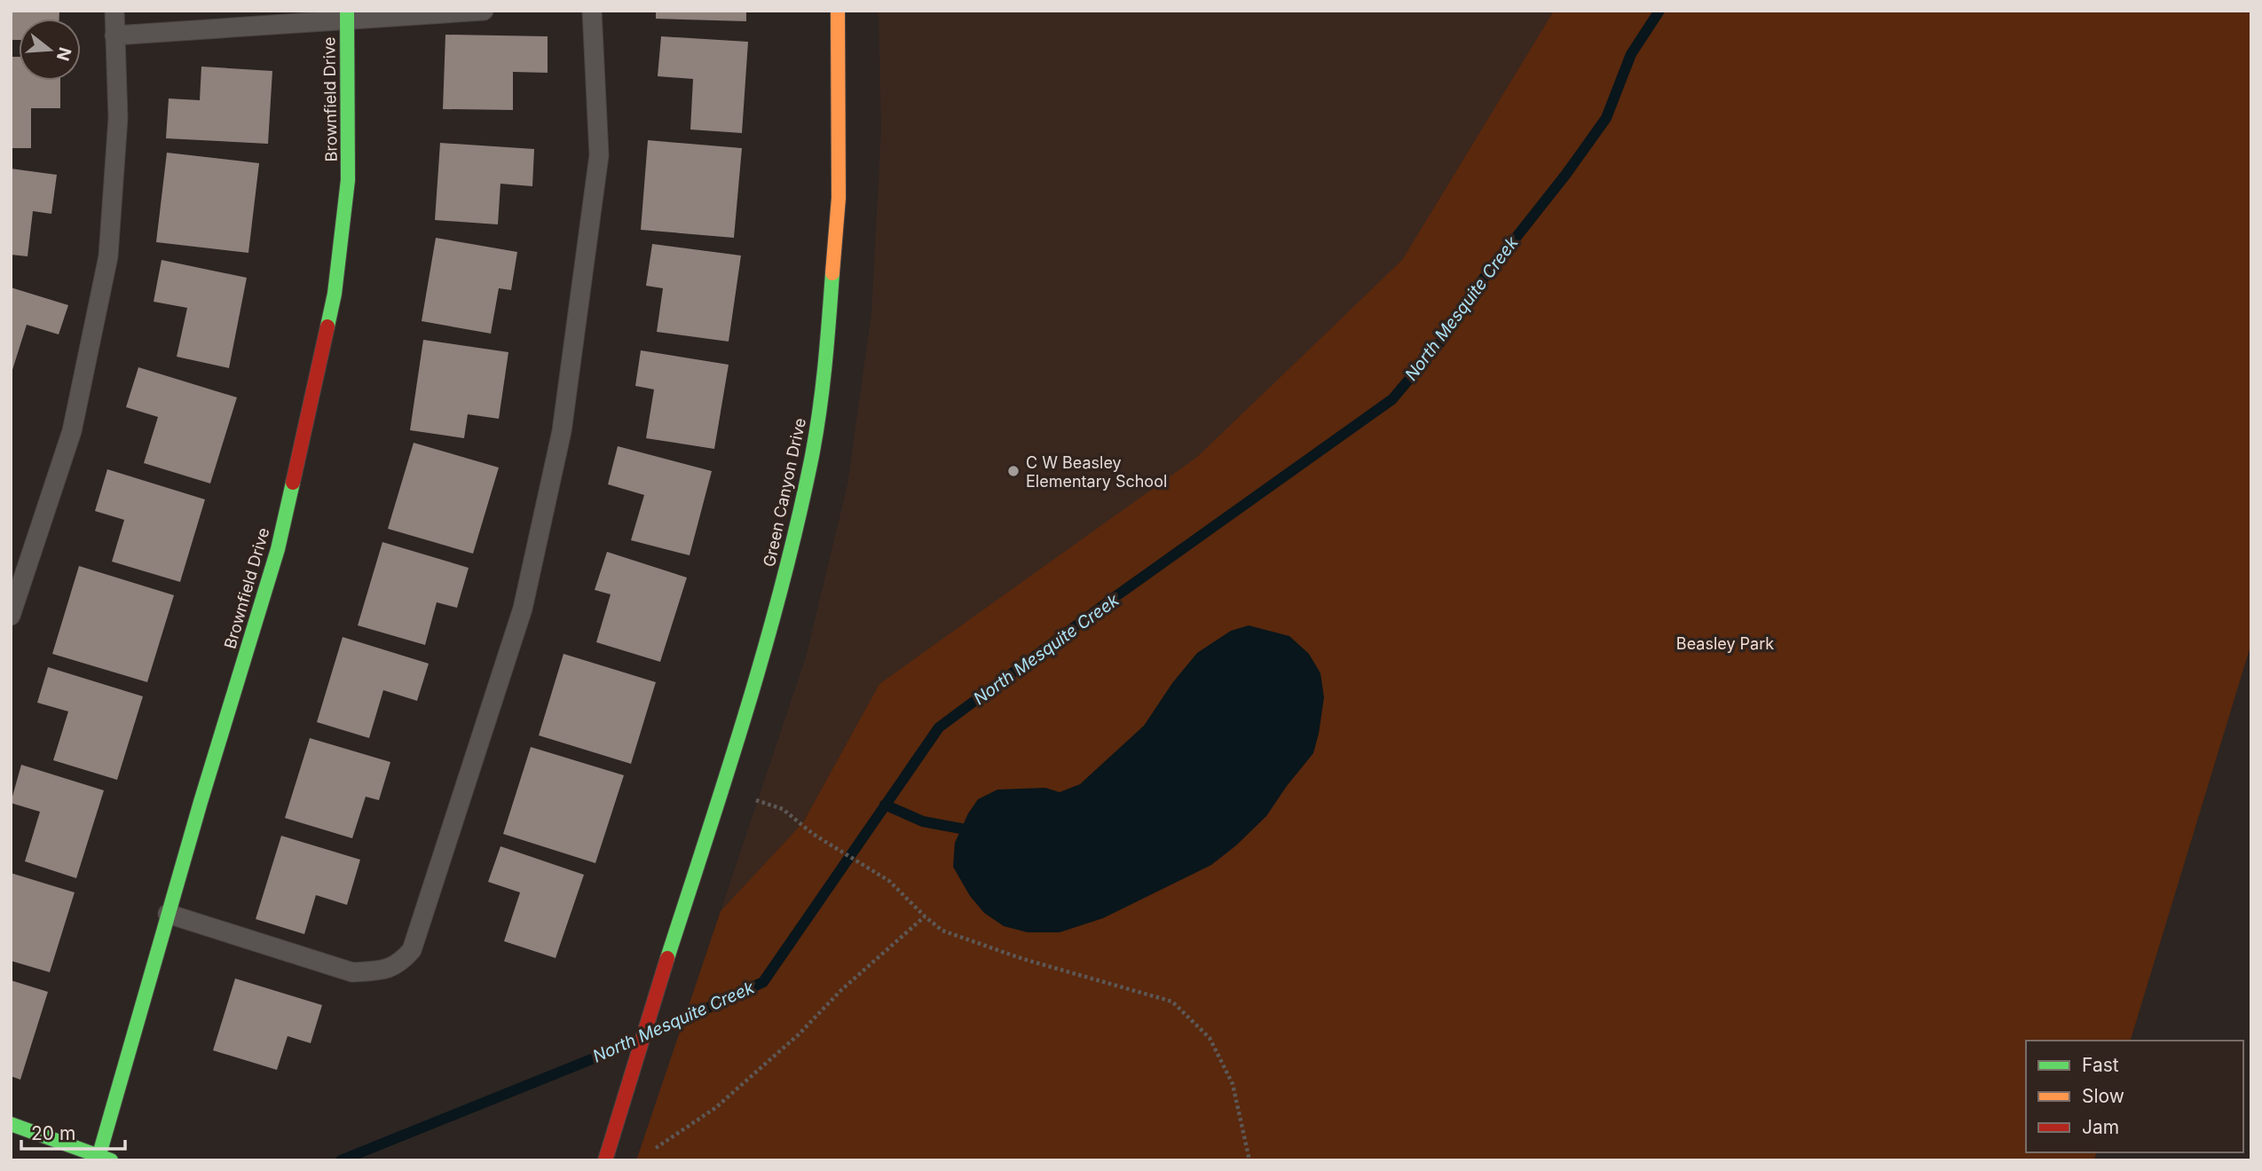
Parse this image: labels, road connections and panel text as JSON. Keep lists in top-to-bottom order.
{
  "streets": {
    "street": ["Brownfield Drive", "Green Canyon Drive"]
  },
  "water": ["North Mesquite Creek"],
  "parks": ["Beasley Park"],
  "places": ["C W Beasley Elementary School"],
  "legend": ["Fast", "Slow", "Jam"],
  "scale_bar": "20 m",
  "north": "right"
}
